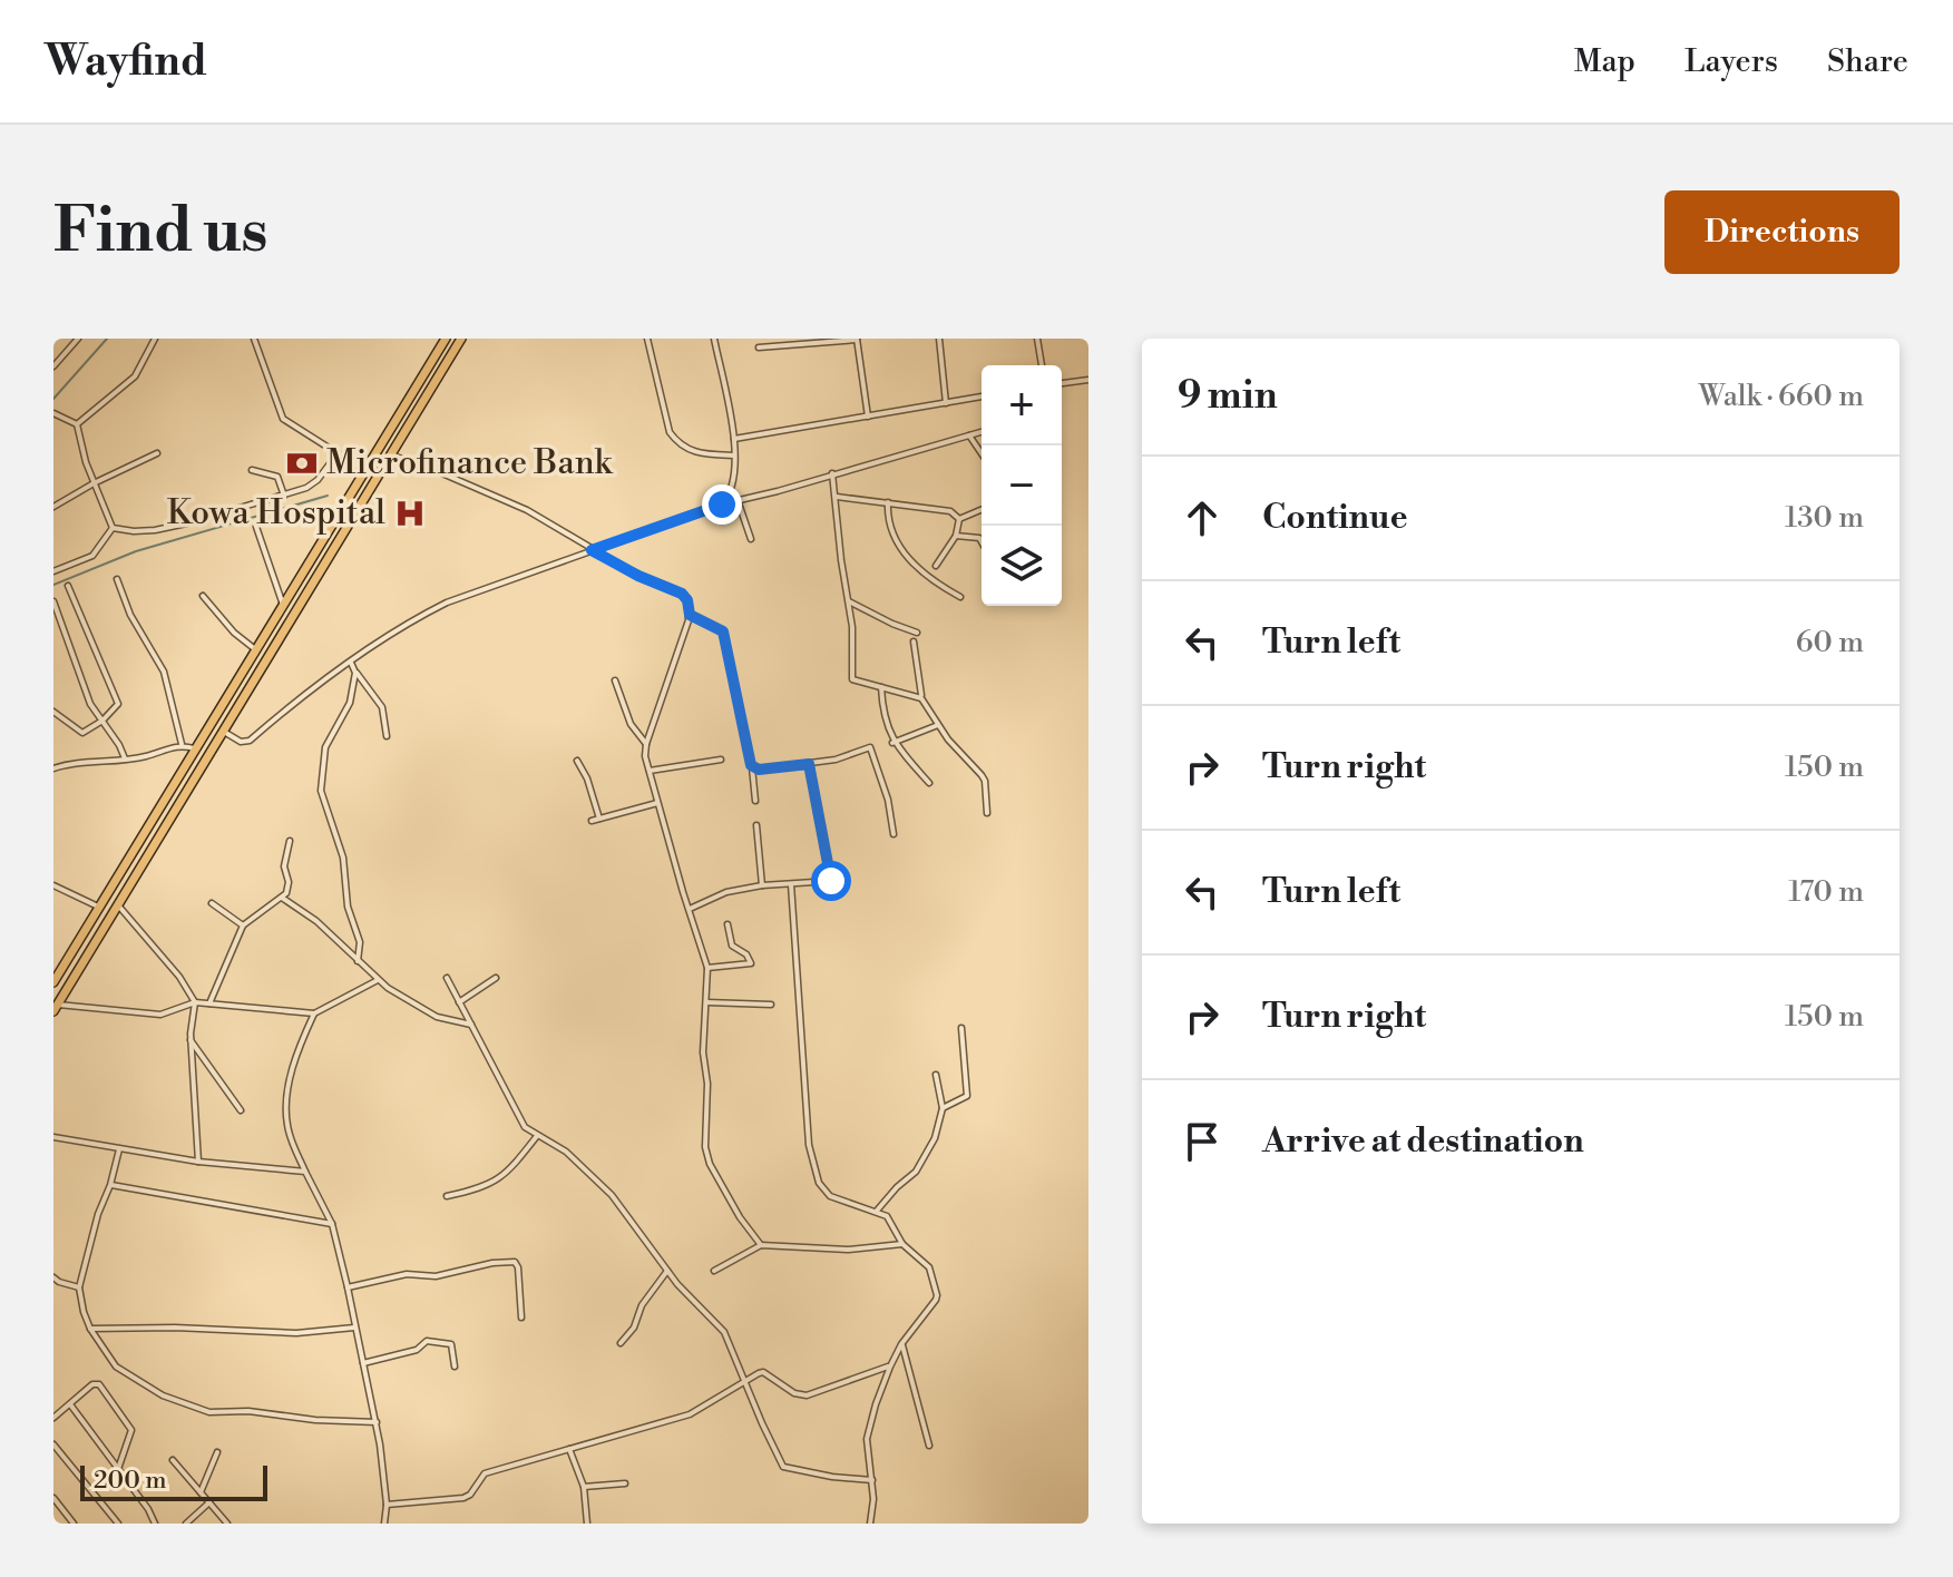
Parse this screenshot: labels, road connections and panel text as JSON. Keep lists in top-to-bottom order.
{
  "places": {
    "bank": ["Microfinance Bank"],
    "hospital": ["Kowa Hospital"]
  },
  "scale_bar": "200 m",
  "page": {
    "header": "Wayfind",
    "nav": ["Map", "Layers", "Share"],
    "buttons": "Directions",
    "title": "Find us",
    "heading": ["9 min", "Walk · 660 m"],
    "map_buttons": ["+", "−"],
    "list": [
      ["Continue", "130 m"],
      ["Turn left", "60 m"],
      ["Turn right", "150 m"],
      ["Turn left", "170 m"],
      ["Turn right", "150 m"],
      "Arrive at destination"
    ],
    "scale": "200 m"
  }
}
